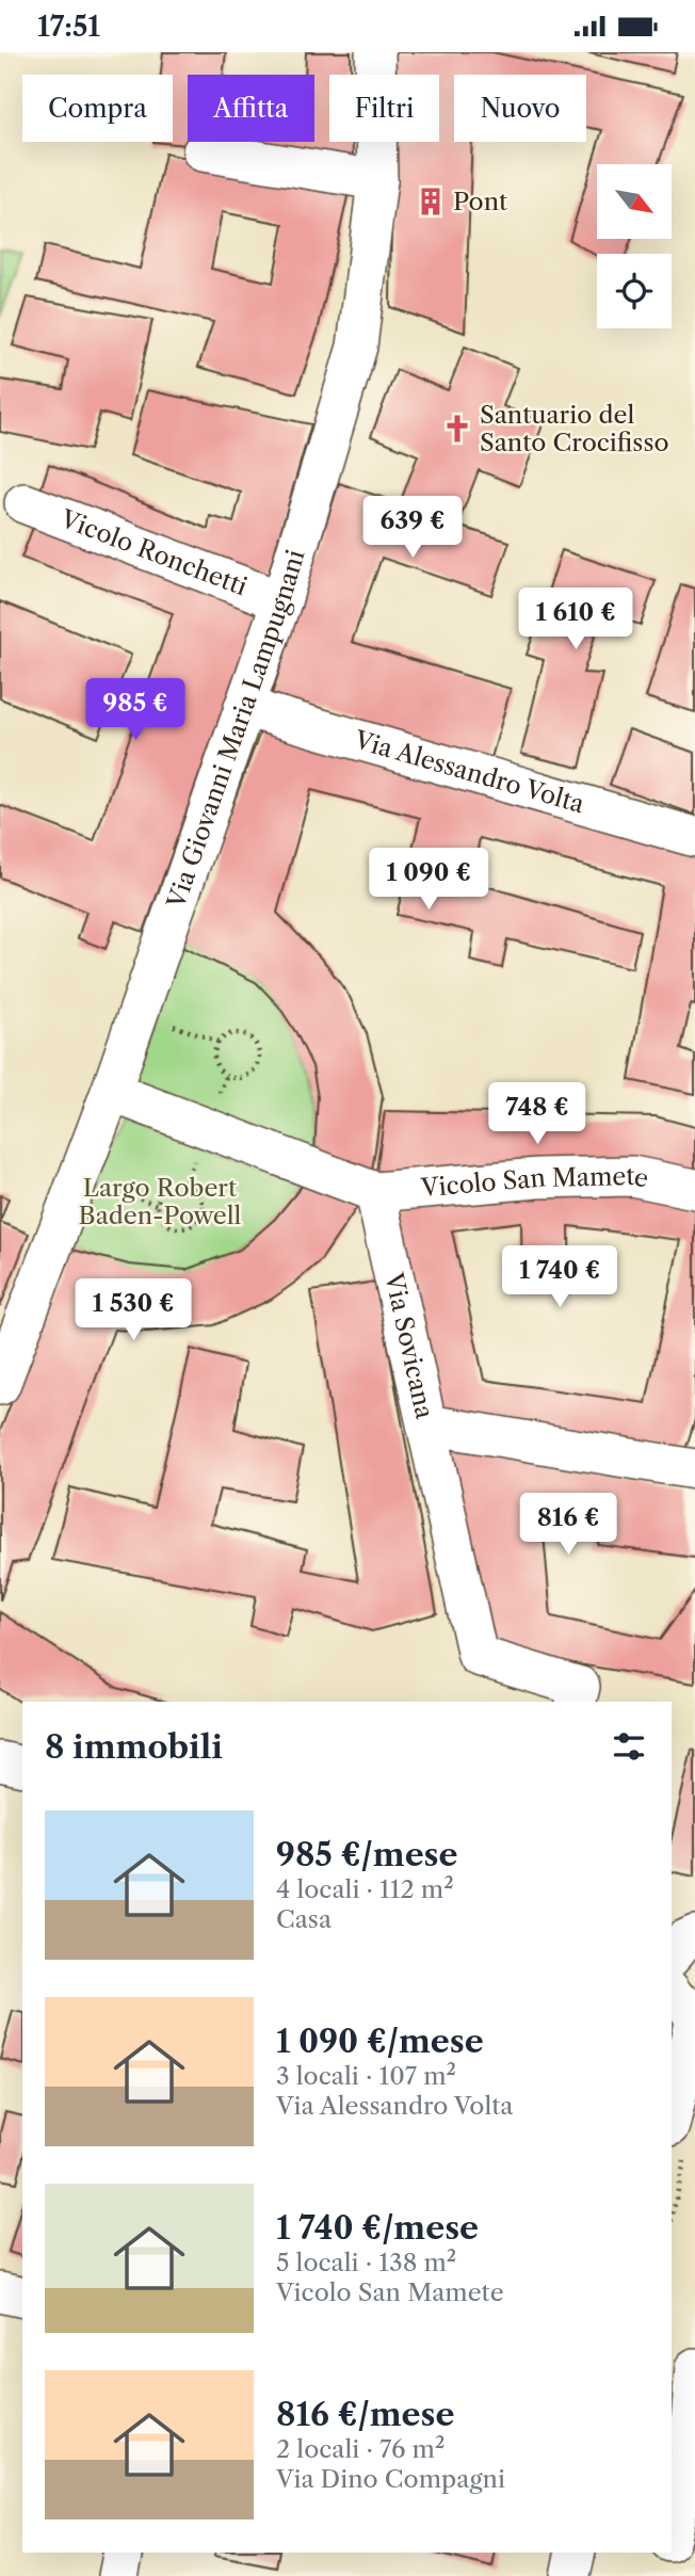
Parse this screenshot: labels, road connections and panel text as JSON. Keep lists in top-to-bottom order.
{
  "streets": {
    "street": [
      "Vicolo Ronchetti",
      "Via Giovanni Maria Lampugnani",
      "Via Alessandro Volta",
      "Vicolo San Mamete",
      "Via Sovicana"
    ]
  },
  "crossings": [
    ["Vicolo Ronchetti", "Via Giovanni Maria Lampugnani"],
    ["Via Giovanni Maria Lampugnani", "Via Alessandro Volta"],
    ["Vicolo San Mamete", "Via Sovicana"]
  ],
  "parks": ["Largo Robert Baden-Powell"],
  "places": {
    "building": ["Pont"],
    "church": ["Santuario del Santo Crocifisso"]
  },
  "north": "bottom right",
  "page": {
    "status": "17:51",
    "chip": [
      "Compra",
      "Affitta",
      "Filtri",
      "Nuovo"
    ],
    "price": [
      "639 €",
      "1 610 €",
      "985 €",
      "1 090 €",
      "748 €",
      "1 740 €",
      "1 530 €",
      "816 €"
    ],
    "heading": "8 immobili",
    "list": [
      {
        "name": "985 €/mese",
        "note": "4 locali · 112 m² · Casa"
      },
      {
        "name": "1 090 €/mese",
        "note": "3 locali · 107 m² · Via Alessandro Volta"
      },
      {
        "name": "1 740 €/mese",
        "note": "5 locali · 138 m² · Vicolo San Mamete"
      },
      {
        "name": "816 €/mese",
        "note": "2 locali · 76 m² · Via Dino Compagni"
      }
    ]
  }
}
